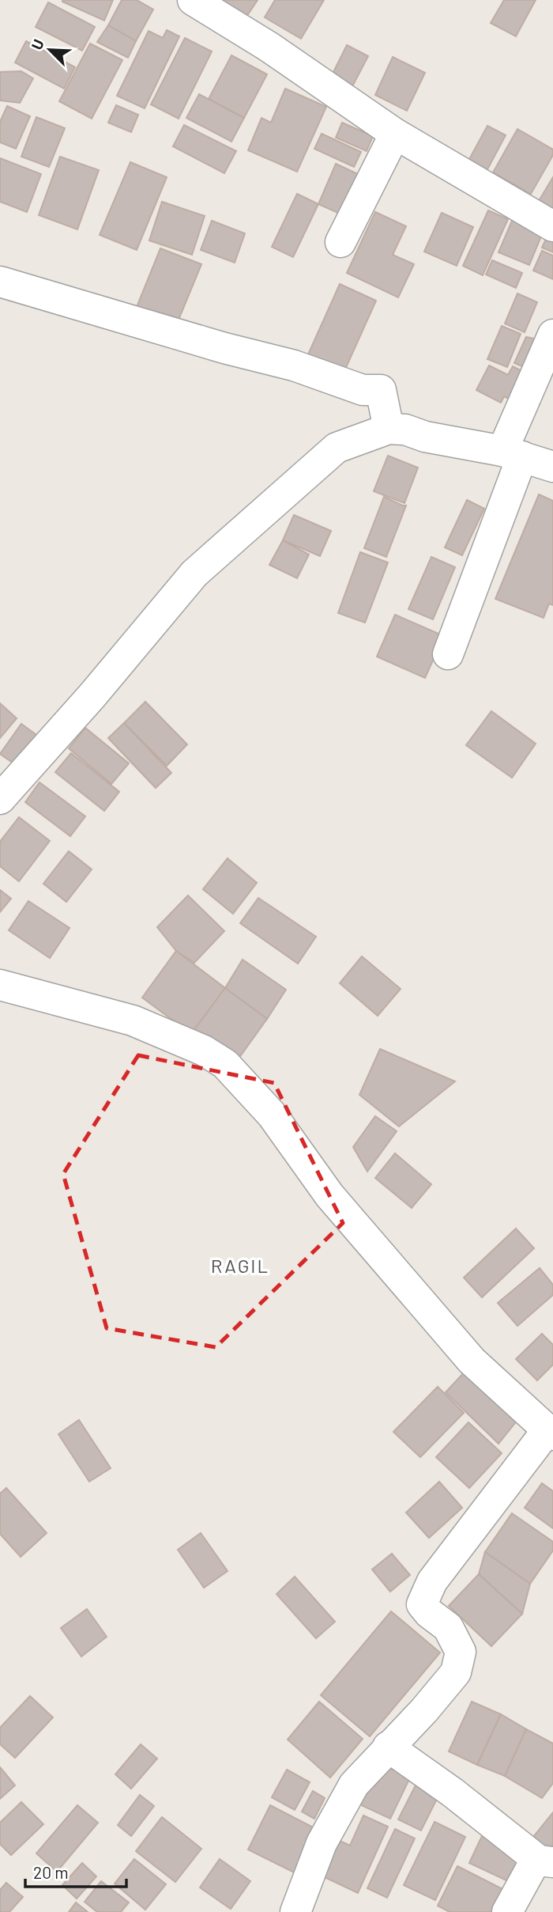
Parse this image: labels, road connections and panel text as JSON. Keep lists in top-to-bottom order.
{
  "districts": ["RAGIL"],
  "scale_bar": "20 m",
  "north": "top left"
}
